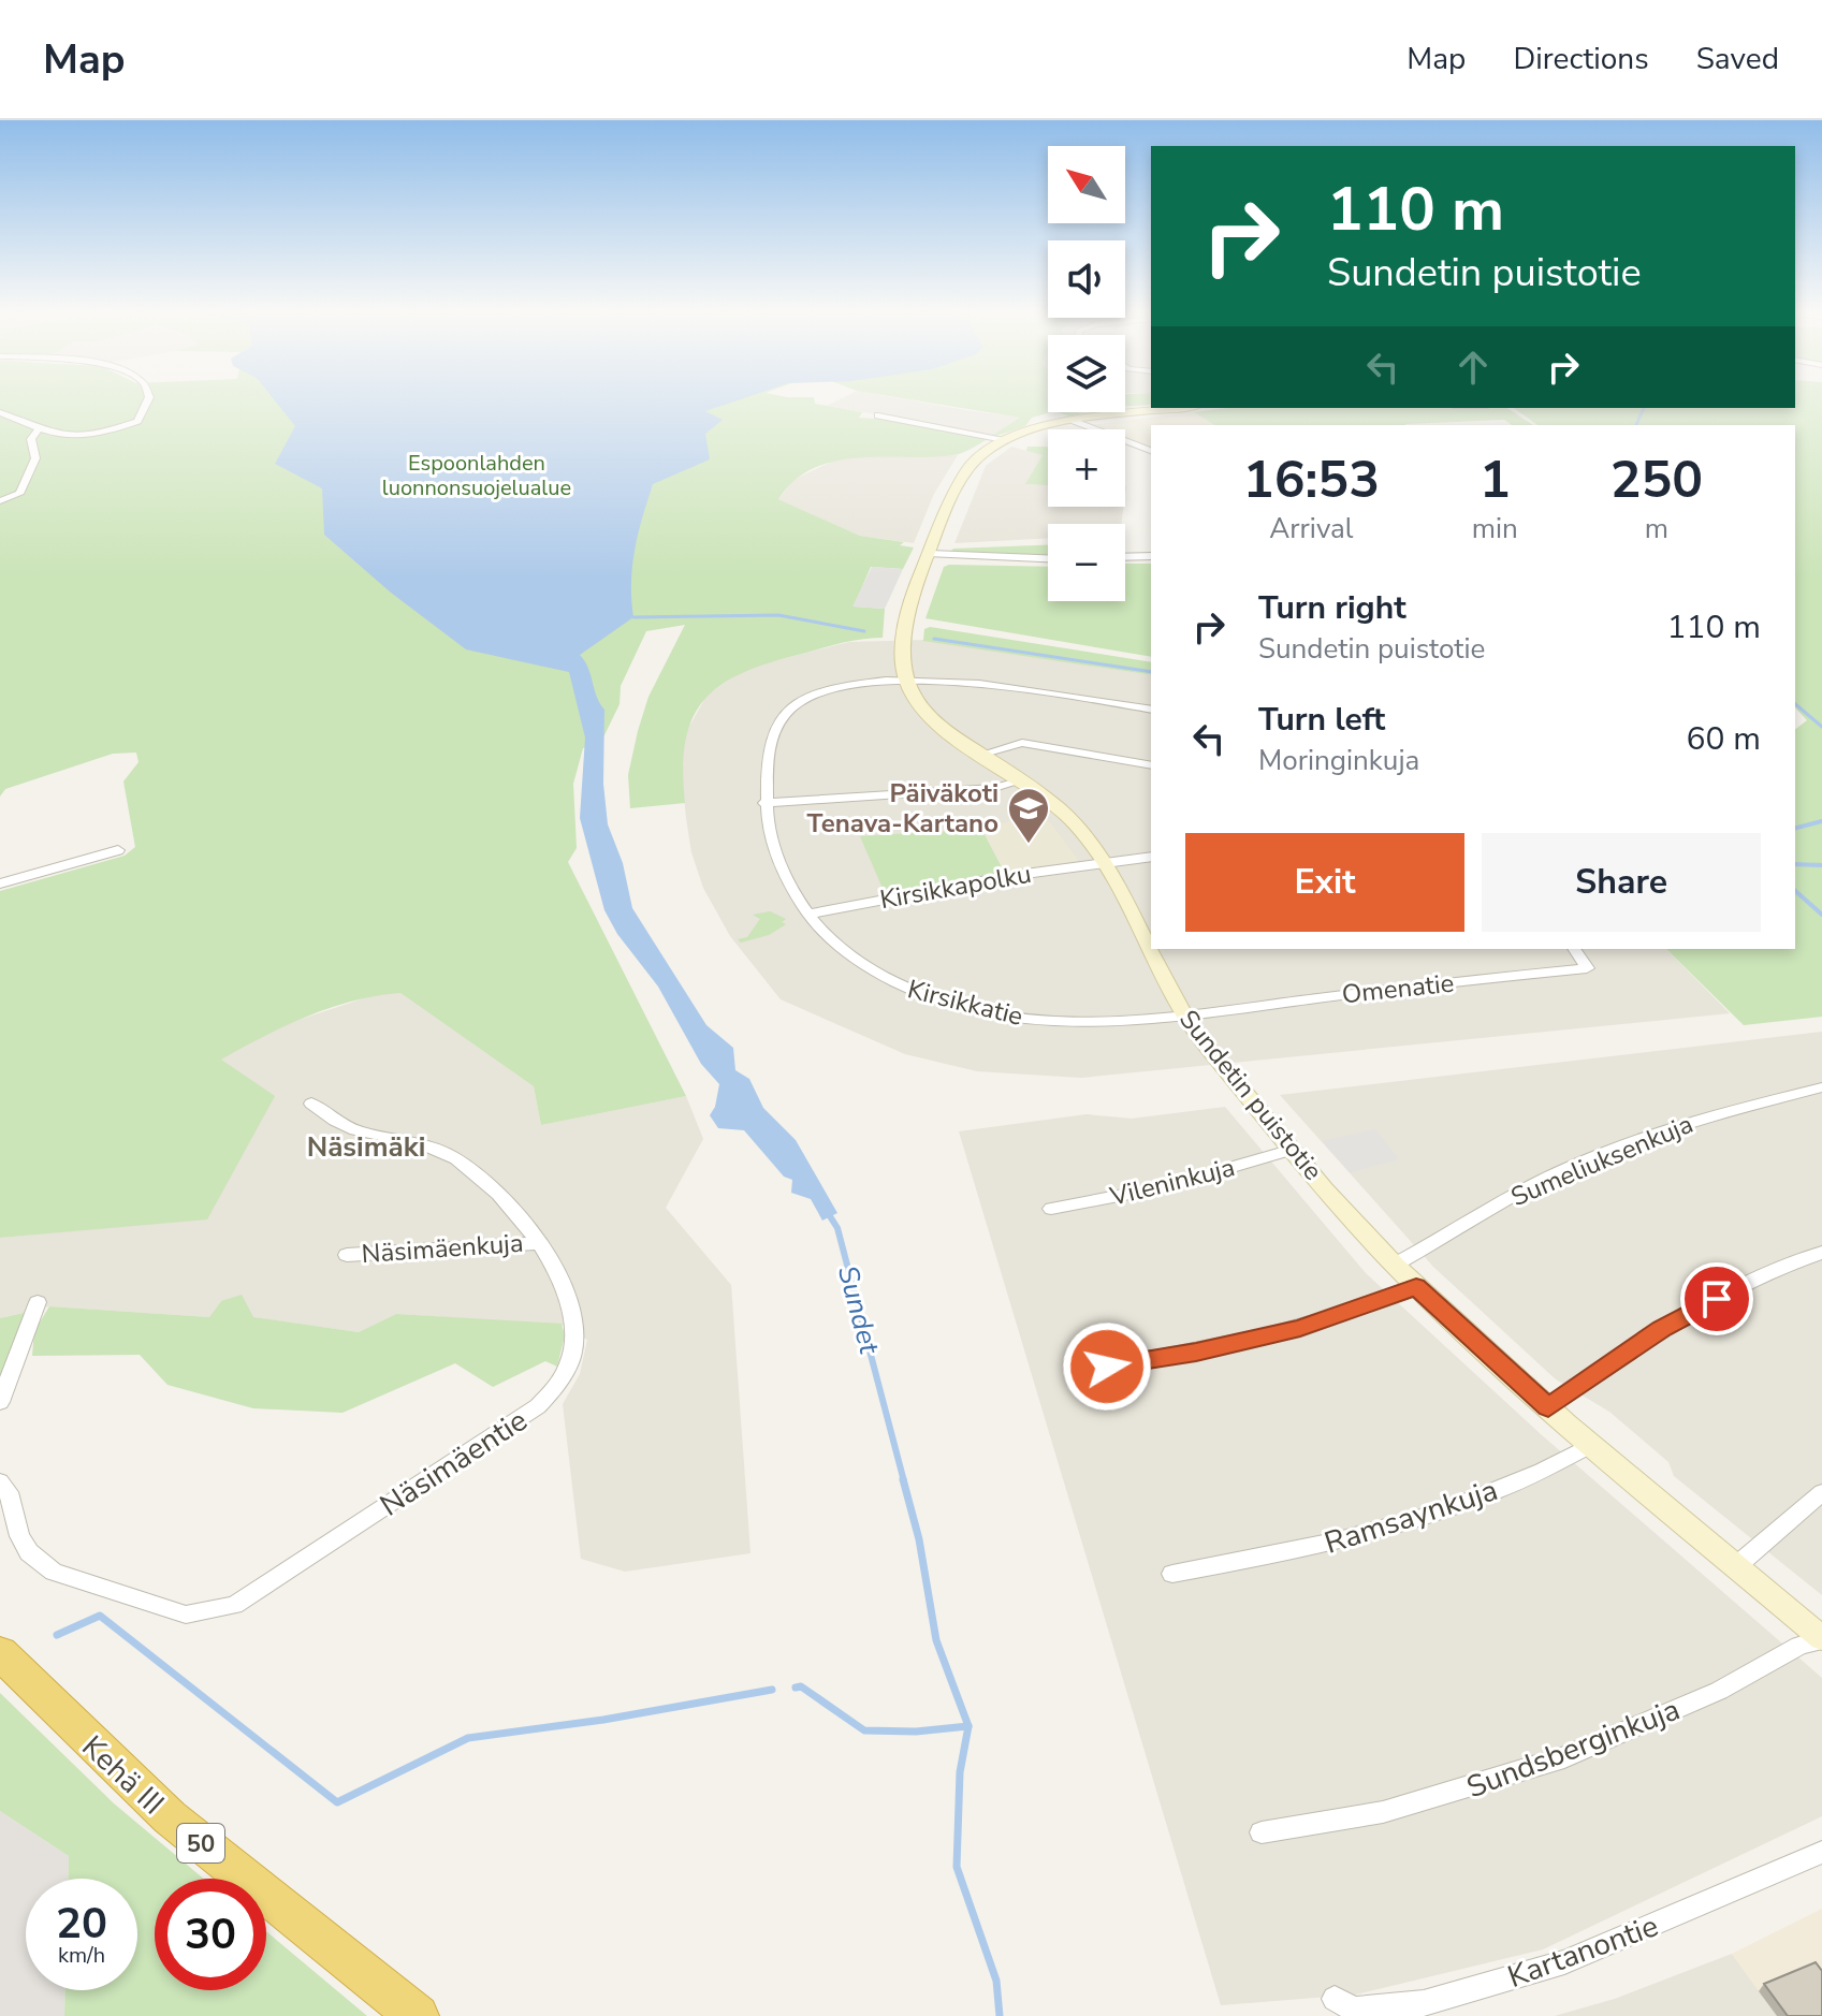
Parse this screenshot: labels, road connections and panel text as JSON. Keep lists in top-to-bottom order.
{
  "streets": {
    "highway": ["Kehä III", "50"],
    "street": [
      "Kirsikkapolku",
      "Omenatie",
      "Kirsikkatie",
      "Sundetin puistotie",
      "Sumeliuksenkuja",
      "Vileninkuja",
      "Näsimäenkuja",
      "Näsimäentie",
      "Ramsaynkuja",
      "Sundsberginkuja",
      "Kartanontie"
    ]
  },
  "crossings": [
    ["Kirsikkapolku", "Kirsikkatie"],
    ["Kirsikkapolku", "Sundetin puistotie"],
    ["Omenatie", "Kirsikkatie"],
    ["Omenatie", "Sundetin puistotie"],
    ["Kirsikkatie", "Sundetin puistotie"],
    ["Sundetin puistotie", "Sumeliuksenkuja"],
    ["Sundetin puistotie", "Vileninkuja"],
    ["Sundetin puistotie", "Ramsaynkuja"],
    ["Sundetin puistotie", "Sundsberginkuja"],
    ["Näsimäenkuja", "Näsimäentie"]
  ],
  "districts": ["Näsimäki"],
  "water": ["Sundet"],
  "parks": ["Espoonlahden luonnonsuojelualue"],
  "places": {
    "school or university": ["Päiväkoti Tenava-Kartano"]
  },
  "north": "top left",
  "page": {
    "header": "Map",
    "nav": ["Map", "Directions", "Saved"],
    "map_buttons": ["+", "−"],
    "turn": ["110 m", "Sundetin puistotie"],
    "eta": [
      "16:53",
      "Arrival",
      "1",
      "min",
      "250",
      "m"
    ],
    "list": [
      {
        "name": "Turn right",
        "note": "Sundetin puistotie",
        "value": "110 m"
      },
      {
        "name": "Turn left",
        "note": "Moringinkuja",
        "value": "60 m"
      }
    ],
    "buttons": ["Exit", "Share"],
    "speed": "20 km/h",
    "limit": "30"
  }
}
